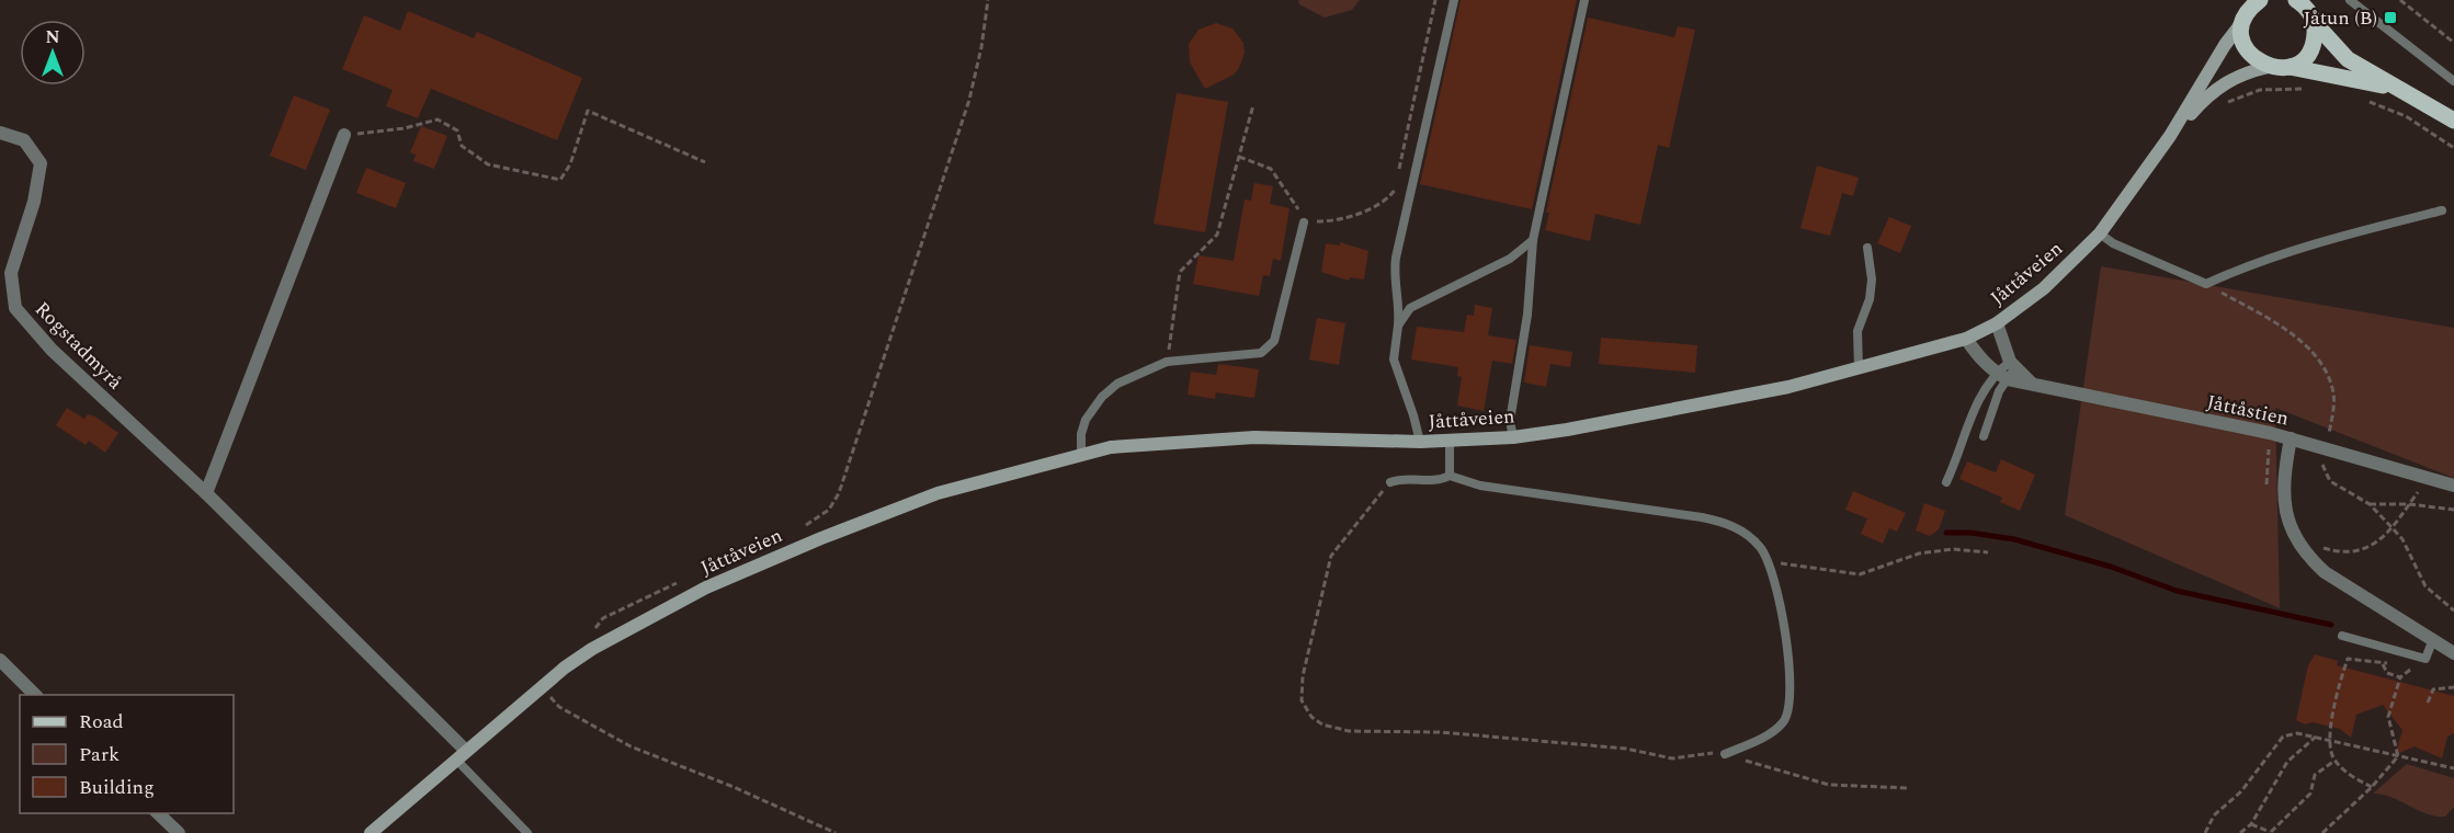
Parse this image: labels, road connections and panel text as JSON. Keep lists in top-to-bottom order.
{
  "streets": {
    "main road": ["Jåttåveien"],
    "street": ["Rogstadmyrå", "Jåttåstien"]
  },
  "crossings": [
    ["Jåttåveien", "Rogstadmyrå"],
    ["Jåttåveien", "Jåttåstien"]
  ],
  "places": {
    "transit": ["Jåtun (B)"]
  },
  "legend": ["Road", "Park", "Building"],
  "north": "top"
}
